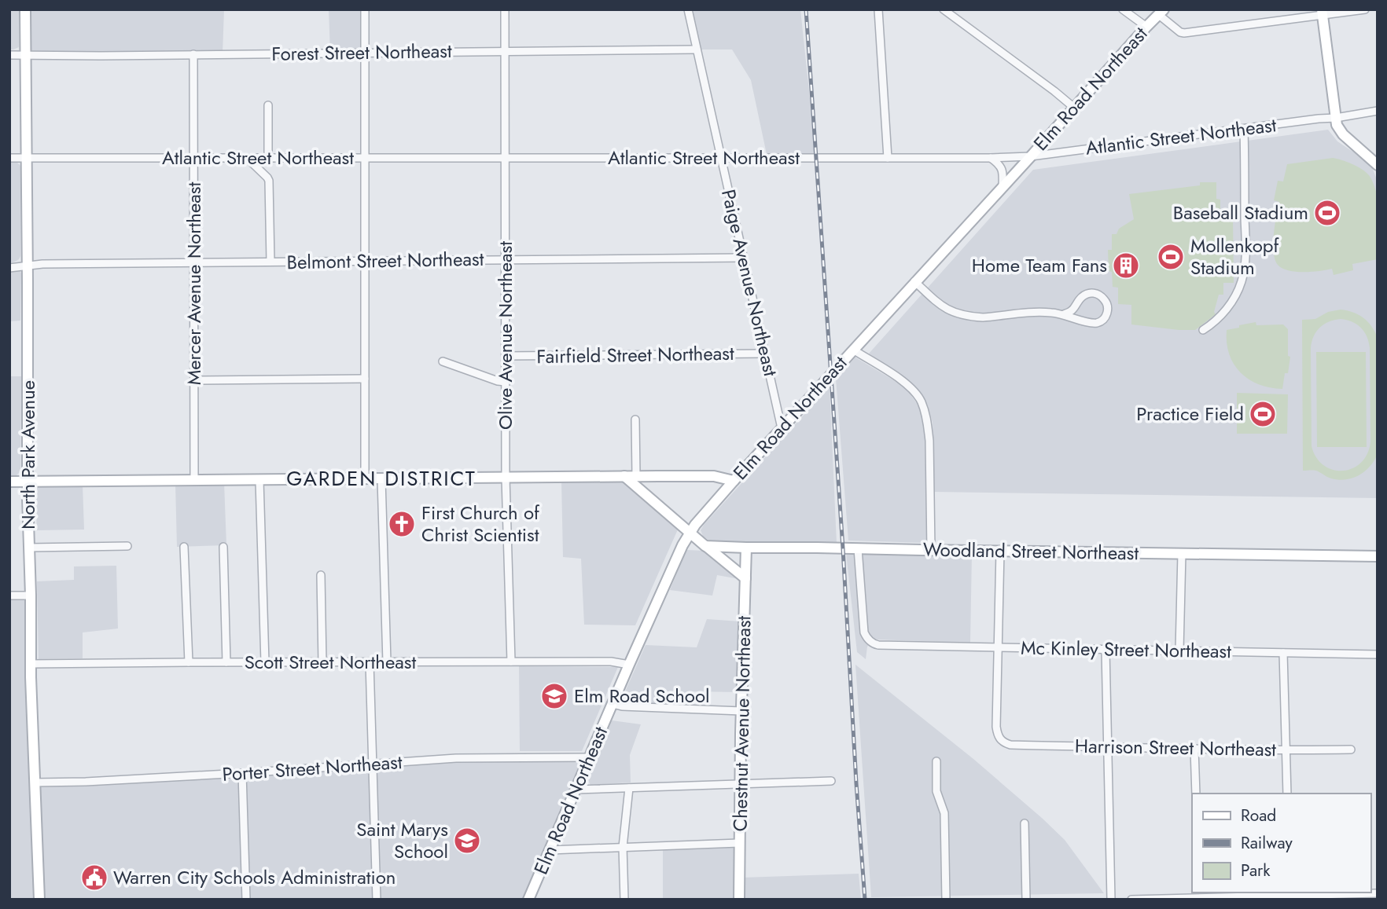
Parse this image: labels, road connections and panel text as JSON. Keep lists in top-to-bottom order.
{
  "streets": {
    "street": [
      "Forest Street Northeast",
      "Elm Road Northeast",
      "Atlantic Street Northeast",
      "Belmont Street Northeast",
      "Paige Avenue Northeast",
      "Mercer Avenue Northeast",
      "Olive Avenue Northeast",
      "Fairfield Street Northeast",
      "North Park Avenue",
      "Woodland Street Northeast",
      "Mc Kinley Street Northeast",
      "Scott Street Northeast",
      "Chestnut Avenue Northeast",
      "Harrison Street Northeast",
      "Porter Street Northeast"
    ]
  },
  "crossings": [
    ["Forest Street Northeast", "Paige Avenue Northeast"],
    ["Forest Street Northeast", "Mercer Avenue Northeast"],
    ["Forest Street Northeast", "Olive Avenue Northeast"],
    ["Forest Street Northeast", "North Park Avenue"],
    ["Elm Road Northeast", "Atlantic Street Northeast"],
    ["Elm Road Northeast", "Paige Avenue Northeast"],
    ["Elm Road Northeast", "Scott Street Northeast"],
    ["Elm Road Northeast", "Porter Street Northeast"],
    ["Atlantic Street Northeast", "Paige Avenue Northeast"],
    ["Atlantic Street Northeast", "Mercer Avenue Northeast"],
    ["Atlantic Street Northeast", "Olive Avenue Northeast"],
    ["Atlantic Street Northeast", "North Park Avenue"],
    ["Belmont Street Northeast", "Paige Avenue Northeast"],
    ["Belmont Street Northeast", "Mercer Avenue Northeast"],
    ["Belmont Street Northeast", "Olive Avenue Northeast"],
    ["Belmont Street Northeast", "North Park Avenue"],
    ["Paige Avenue Northeast", "Fairfield Street Northeast"],
    ["Olive Avenue Northeast", "Fairfield Street Northeast"],
    ["Olive Avenue Northeast", "Scott Street Northeast"],
    ["North Park Avenue", "Scott Street Northeast"],
    ["North Park Avenue", "Porter Street Northeast"],
    ["Woodland Street Northeast", "Mc Kinley Street Northeast"],
    ["Woodland Street Northeast", "Chestnut Avenue Northeast"],
    ["Mc Kinley Street Northeast", "Harrison Street Northeast"]
  ],
  "districts": ["GARDEN DISTRICT"],
  "places": {
    "sports": ["Baseball Stadium", "Mollenkopf Stadium", "Practice Field"],
    "building": ["Home Team Fans"],
    "church": ["First Church of Christ Scientist"],
    "school or university": ["Elm Road School", "Saint Marys School"],
    "public building": ["Warren City Schools Administration"]
  },
  "legend": ["Road", "Railway", "Park"]
}
